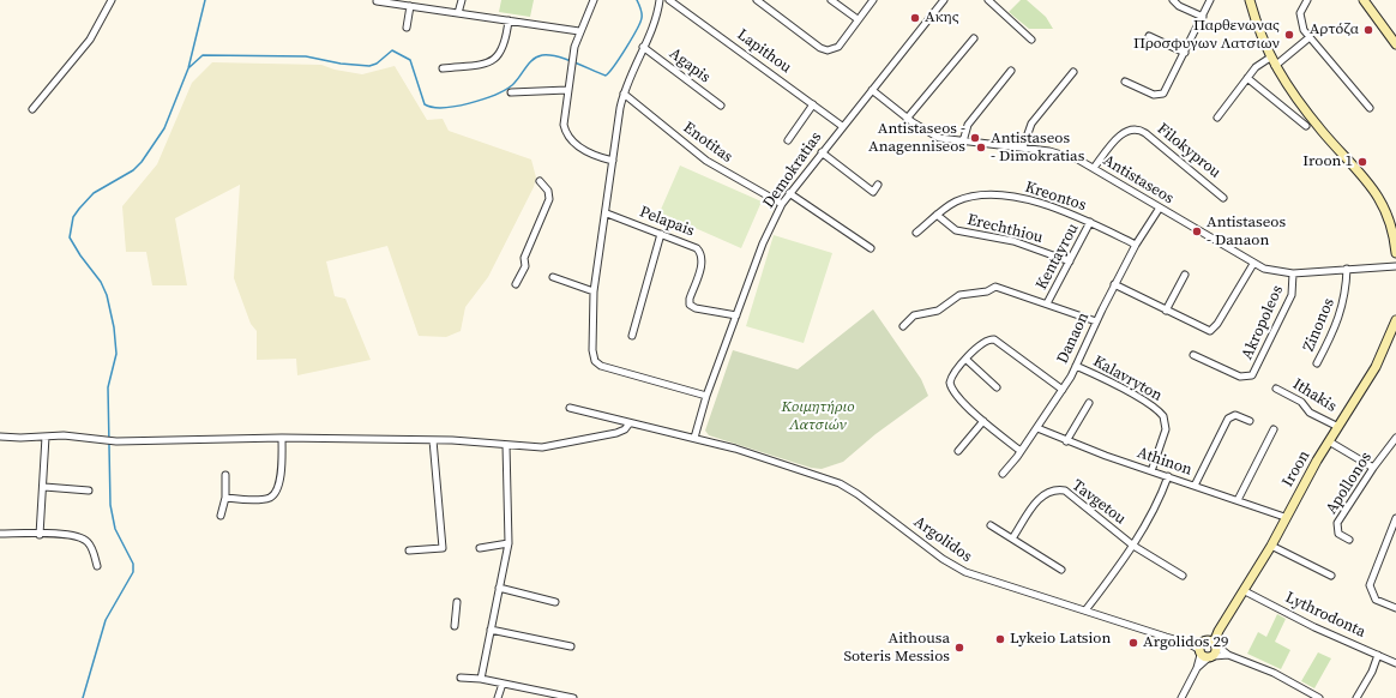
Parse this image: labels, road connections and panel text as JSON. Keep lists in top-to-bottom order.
{
  "streets": {
    "street": [
      "Lapithou",
      "Agapis",
      "Enotitas",
      "Filokyprou",
      "Demokratias",
      "Antistaseos",
      "Kreontos",
      "Pelapais",
      "Erechthiou",
      "Kentayrou",
      "Akropoleos",
      "Zinonos",
      "Danaon",
      "Kalavryton",
      "Ithakis",
      "Athinon",
      "Iroon",
      "Apollonos",
      "Tavgetou",
      "Argolidos",
      "Lythrodonta"
    ]
  },
  "crossings": [
    ["Lapithou", "Demokratias"],
    ["Enotitas", "Demokratias"],
    ["Filokyprou", "Antistaseos"],
    ["Demokratias", "Antistaseos"],
    ["Demokratias", "Pelapais"],
    ["Demokratias", "Argolidos"],
    ["Antistaseos", "Akropoleos"],
    ["Antistaseos", "Zinonos"],
    ["Antistaseos", "Danaon"],
    ["Kreontos", "Erechthiou"],
    ["Kreontos", "Kentayrou"],
    ["Kreontos", "Danaon"],
    ["Erechthiou", "Kentayrou"],
    ["Danaon", "Kalavryton"],
    ["Danaon", "Athinon"],
    ["Kalavryton", "Athinon"],
    ["Ithakis", "Iroon"],
    ["Athinon", "Iroon"],
    ["Iroon", "Argolidos"],
    ["Iroon", "Lythrodonta"]
  ],
  "parks": ["Κοιμητήριο Λατσιών"],
  "places": [
    "Ακης",
    "Αρτόζα",
    "Παρθενωνας Προσφυγων Λατσιων",
    "Antistaseos - Anagenniseos",
    "Antistaseos - Dimokratias",
    "Iroon 1",
    "Antistaseos - Danaon",
    "Lykeio Latsion",
    "Argolidos 29",
    "Aithousa Soteris Messios"
  ]
}
